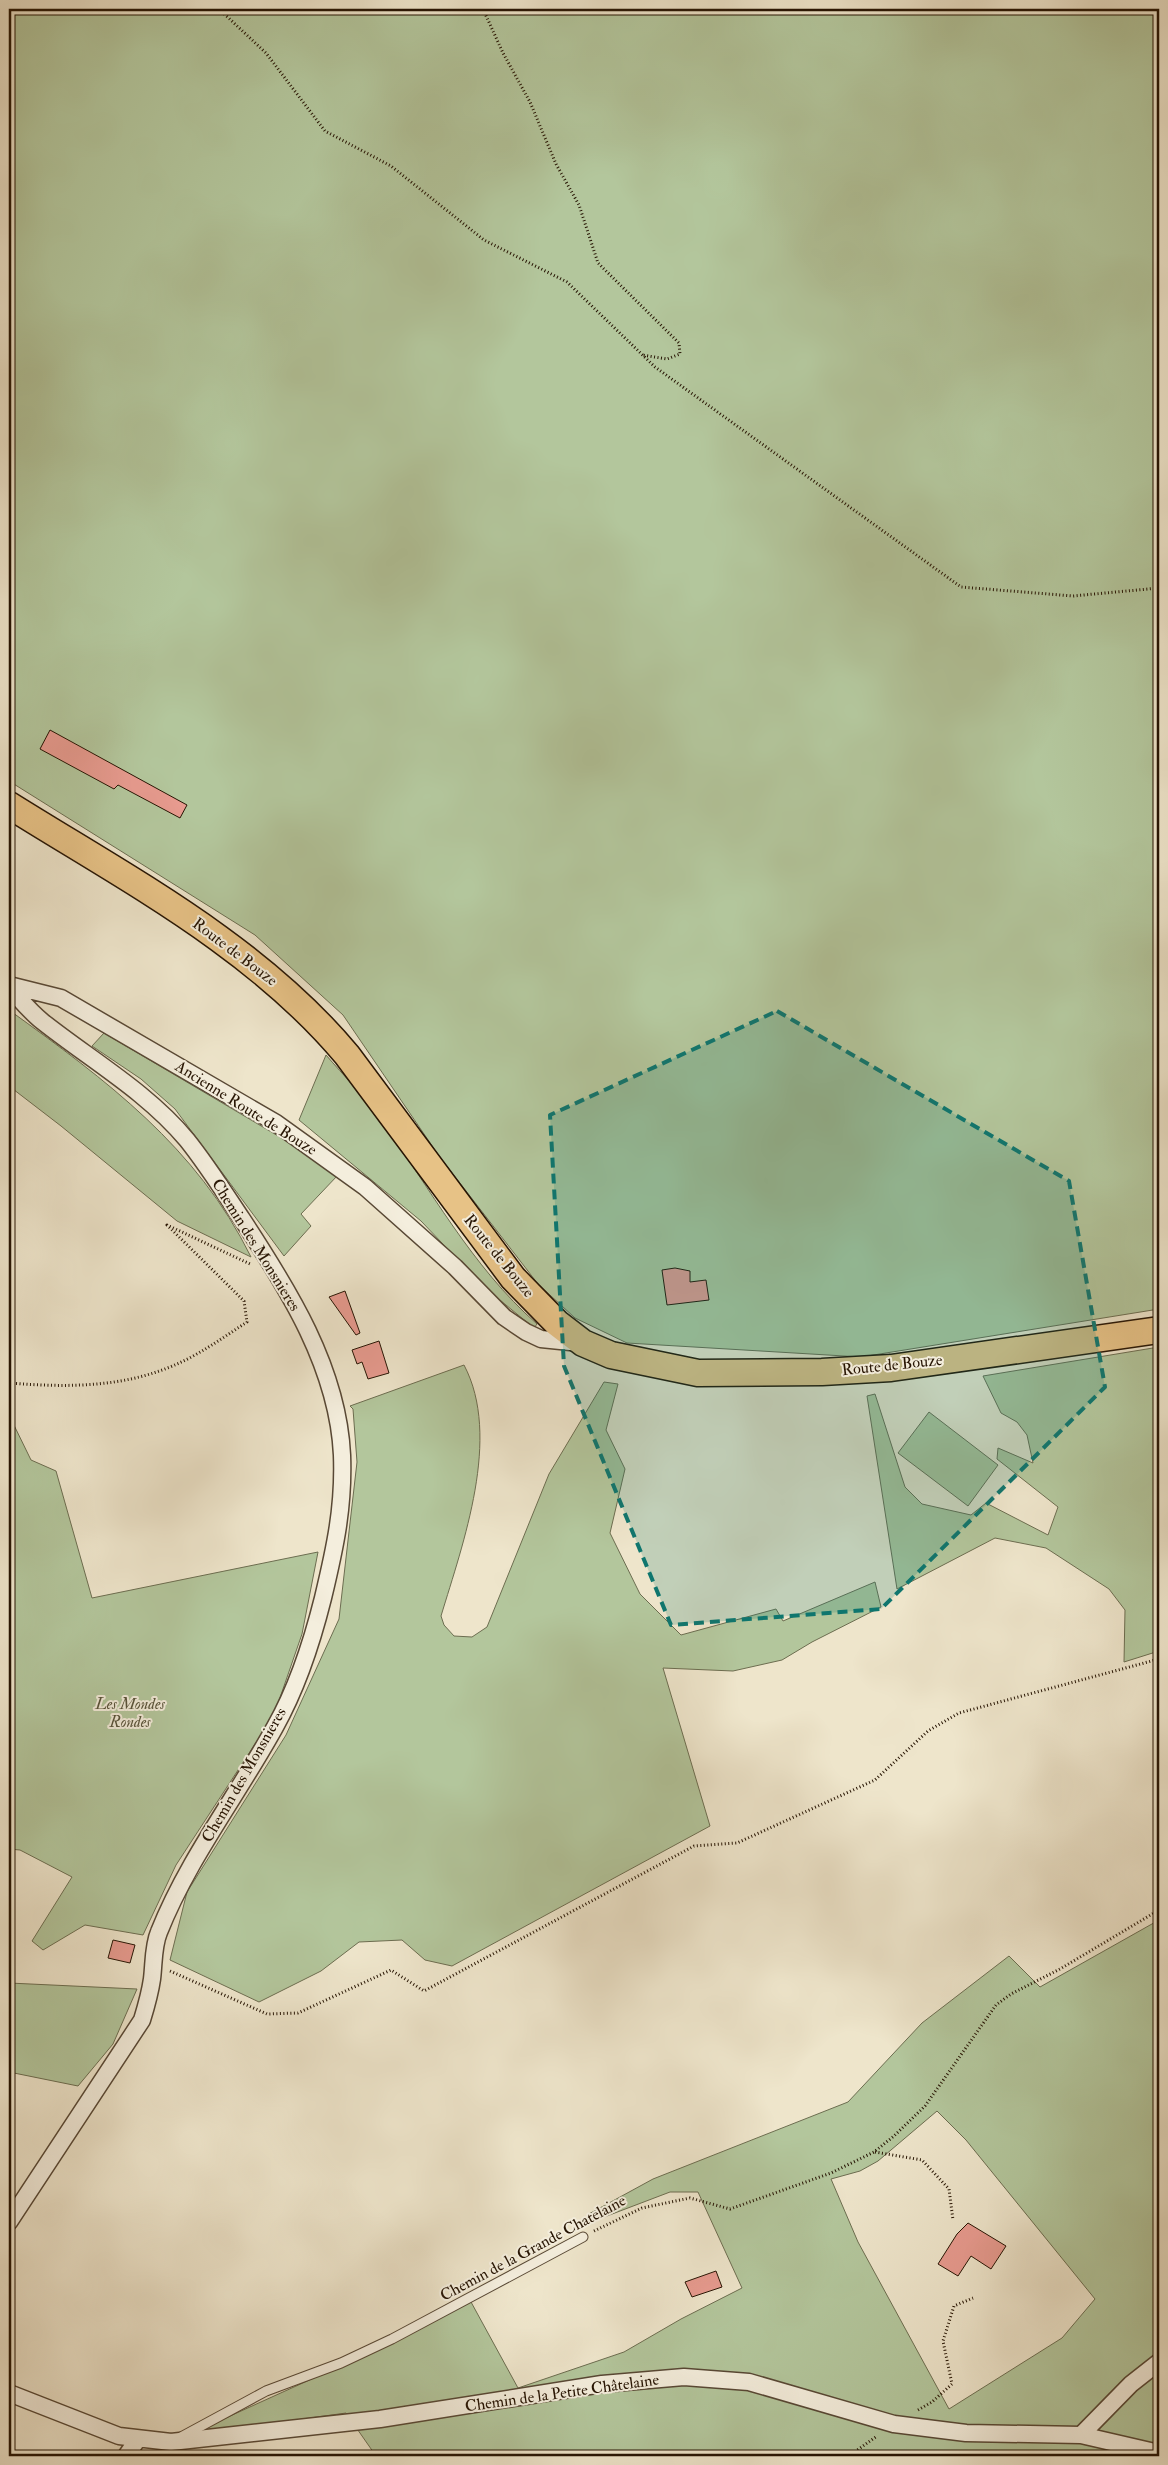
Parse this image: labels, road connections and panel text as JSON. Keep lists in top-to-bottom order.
{
  "streets": {
    "main road": ["Route de Bouze"],
    "street": ["Ancienne Route de Bouze", "Chemin des Monsnieres", "Chemin de la Petite Châtelaine"],
    "lane": ["Chemin de la Grande Chatelaine"]
  },
  "crossings": [
    ["Route de Bouze", "Ancienne Route de Bouze"],
    ["Ancienne Route de Bouze", "Chemin des Monsnieres"],
    ["Chemin de la Grande Chatelaine", "Chemin de la Petite Châtelaine"]
  ],
  "parks": ["Les Mondes Rondes"]
}
